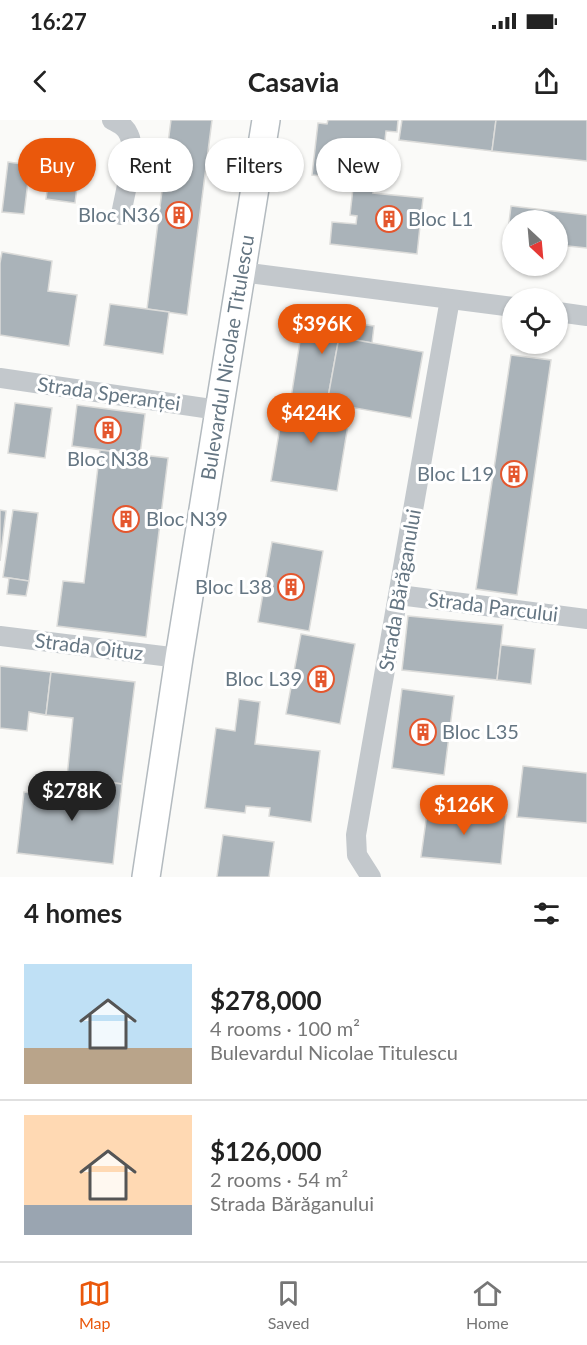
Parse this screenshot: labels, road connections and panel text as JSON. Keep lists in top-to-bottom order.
{
  "streets": {
    "main road": ["Bulevardul Nicolae Titulescu"],
    "street": [
      "Strada Speranței",
      "Strada Bărăganului",
      "Strada Parcului",
      "Strada Oituz"
    ]
  },
  "crossings": [
    ["Bulevardul Nicolae Titulescu", "Strada Speranței"],
    ["Bulevardul Nicolae Titulescu", "Strada Oituz"],
    ["Strada Bărăganului", "Strada Parcului"]
  ],
  "places": {
    "building": [
      "Bloc N36",
      "Bloc L1",
      "Bloc N38",
      "Bloc L19",
      "Bloc N39",
      "Bloc L38",
      "Bloc L39",
      "Bloc L35"
    ]
  },
  "north": "bottom right",
  "page": {
    "status": "16:27",
    "header": "Casavia",
    "chip": [
      "Buy",
      "Rent",
      "Filters",
      "New"
    ],
    "price": [
      "$396K",
      "$424K",
      "$278K",
      "$126K"
    ],
    "heading": "4 homes",
    "list": [
      {
        "name": "$278,000",
        "note": "4 rooms · 100 m² · Bulevardul Nicolae Titulescu"
      },
      {
        "name": "$126,000",
        "note": "2 rooms · 54 m² · Strada Bărăganului"
      }
    ],
    "tabs": ["Map", "Saved", "Home"]
  }
}
